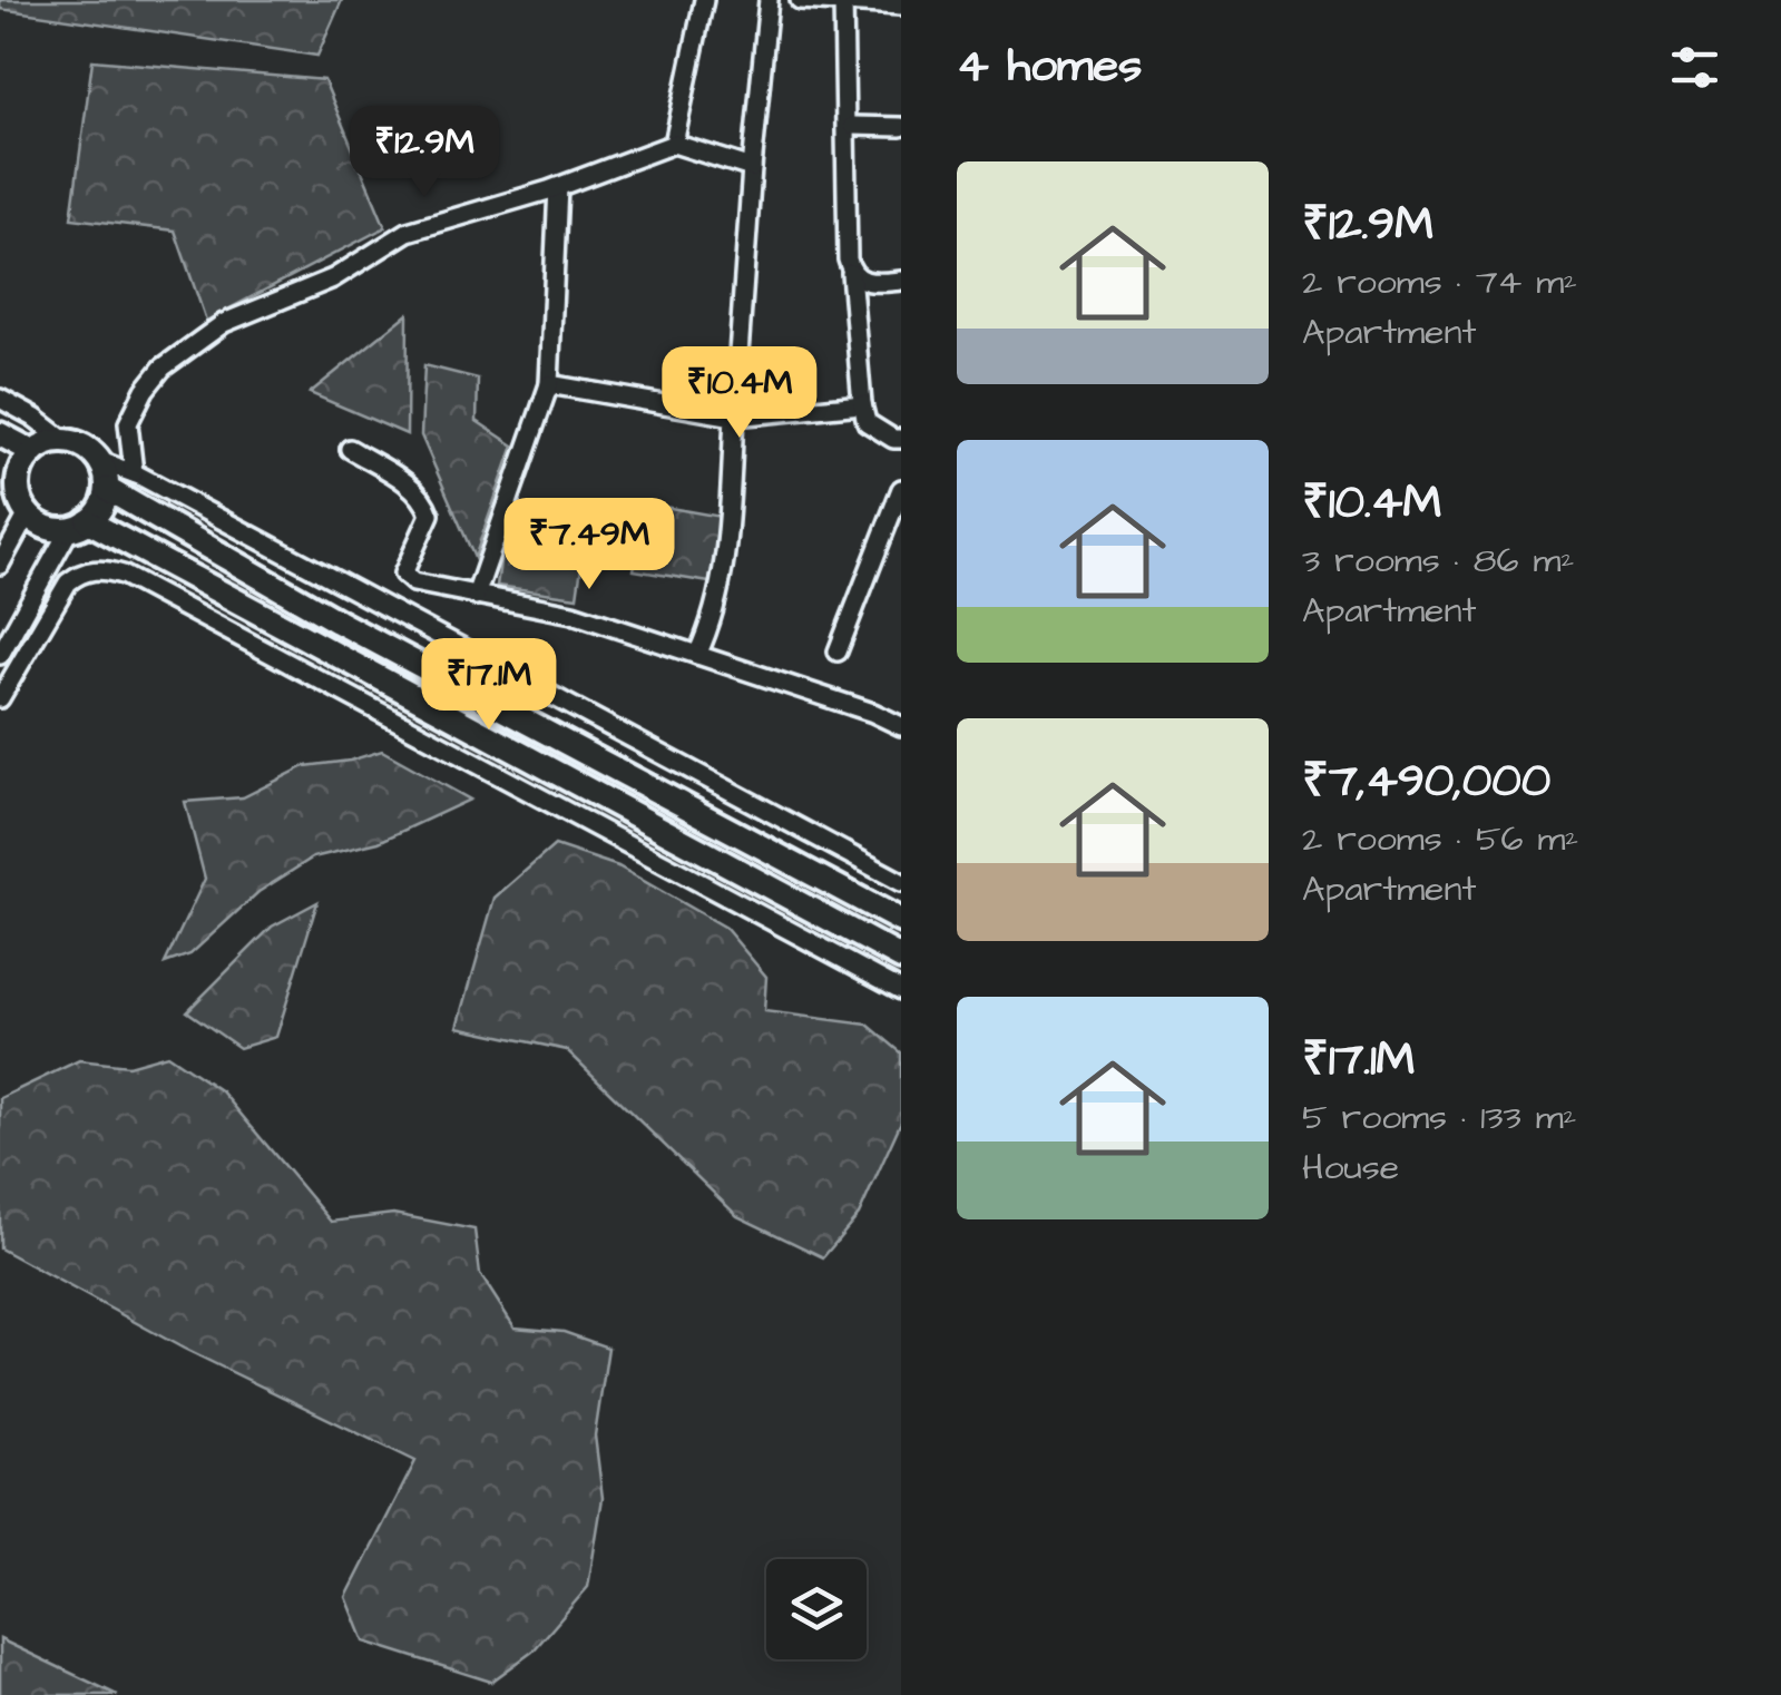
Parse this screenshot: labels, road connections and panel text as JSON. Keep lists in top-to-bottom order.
{
  "page": {
    "heading": "4 homes",
    "price": [
      "₹12.9M",
      "₹10.4M",
      "₹7.49M",
      "₹17.1M"
    ],
    "list": [
      {
        "name": "₹12.9M",
        "note": "2 rooms · 74 m² · Apartment"
      },
      {
        "name": "₹10.4M",
        "note": "3 rooms · 86 m² · Apartment"
      },
      {
        "name": "₹7,490,000",
        "note": "2 rooms · 56 m² · Apartment"
      },
      {
        "name": "₹17.1M",
        "note": "5 rooms · 133 m² · House"
      }
    ]
  }
}
